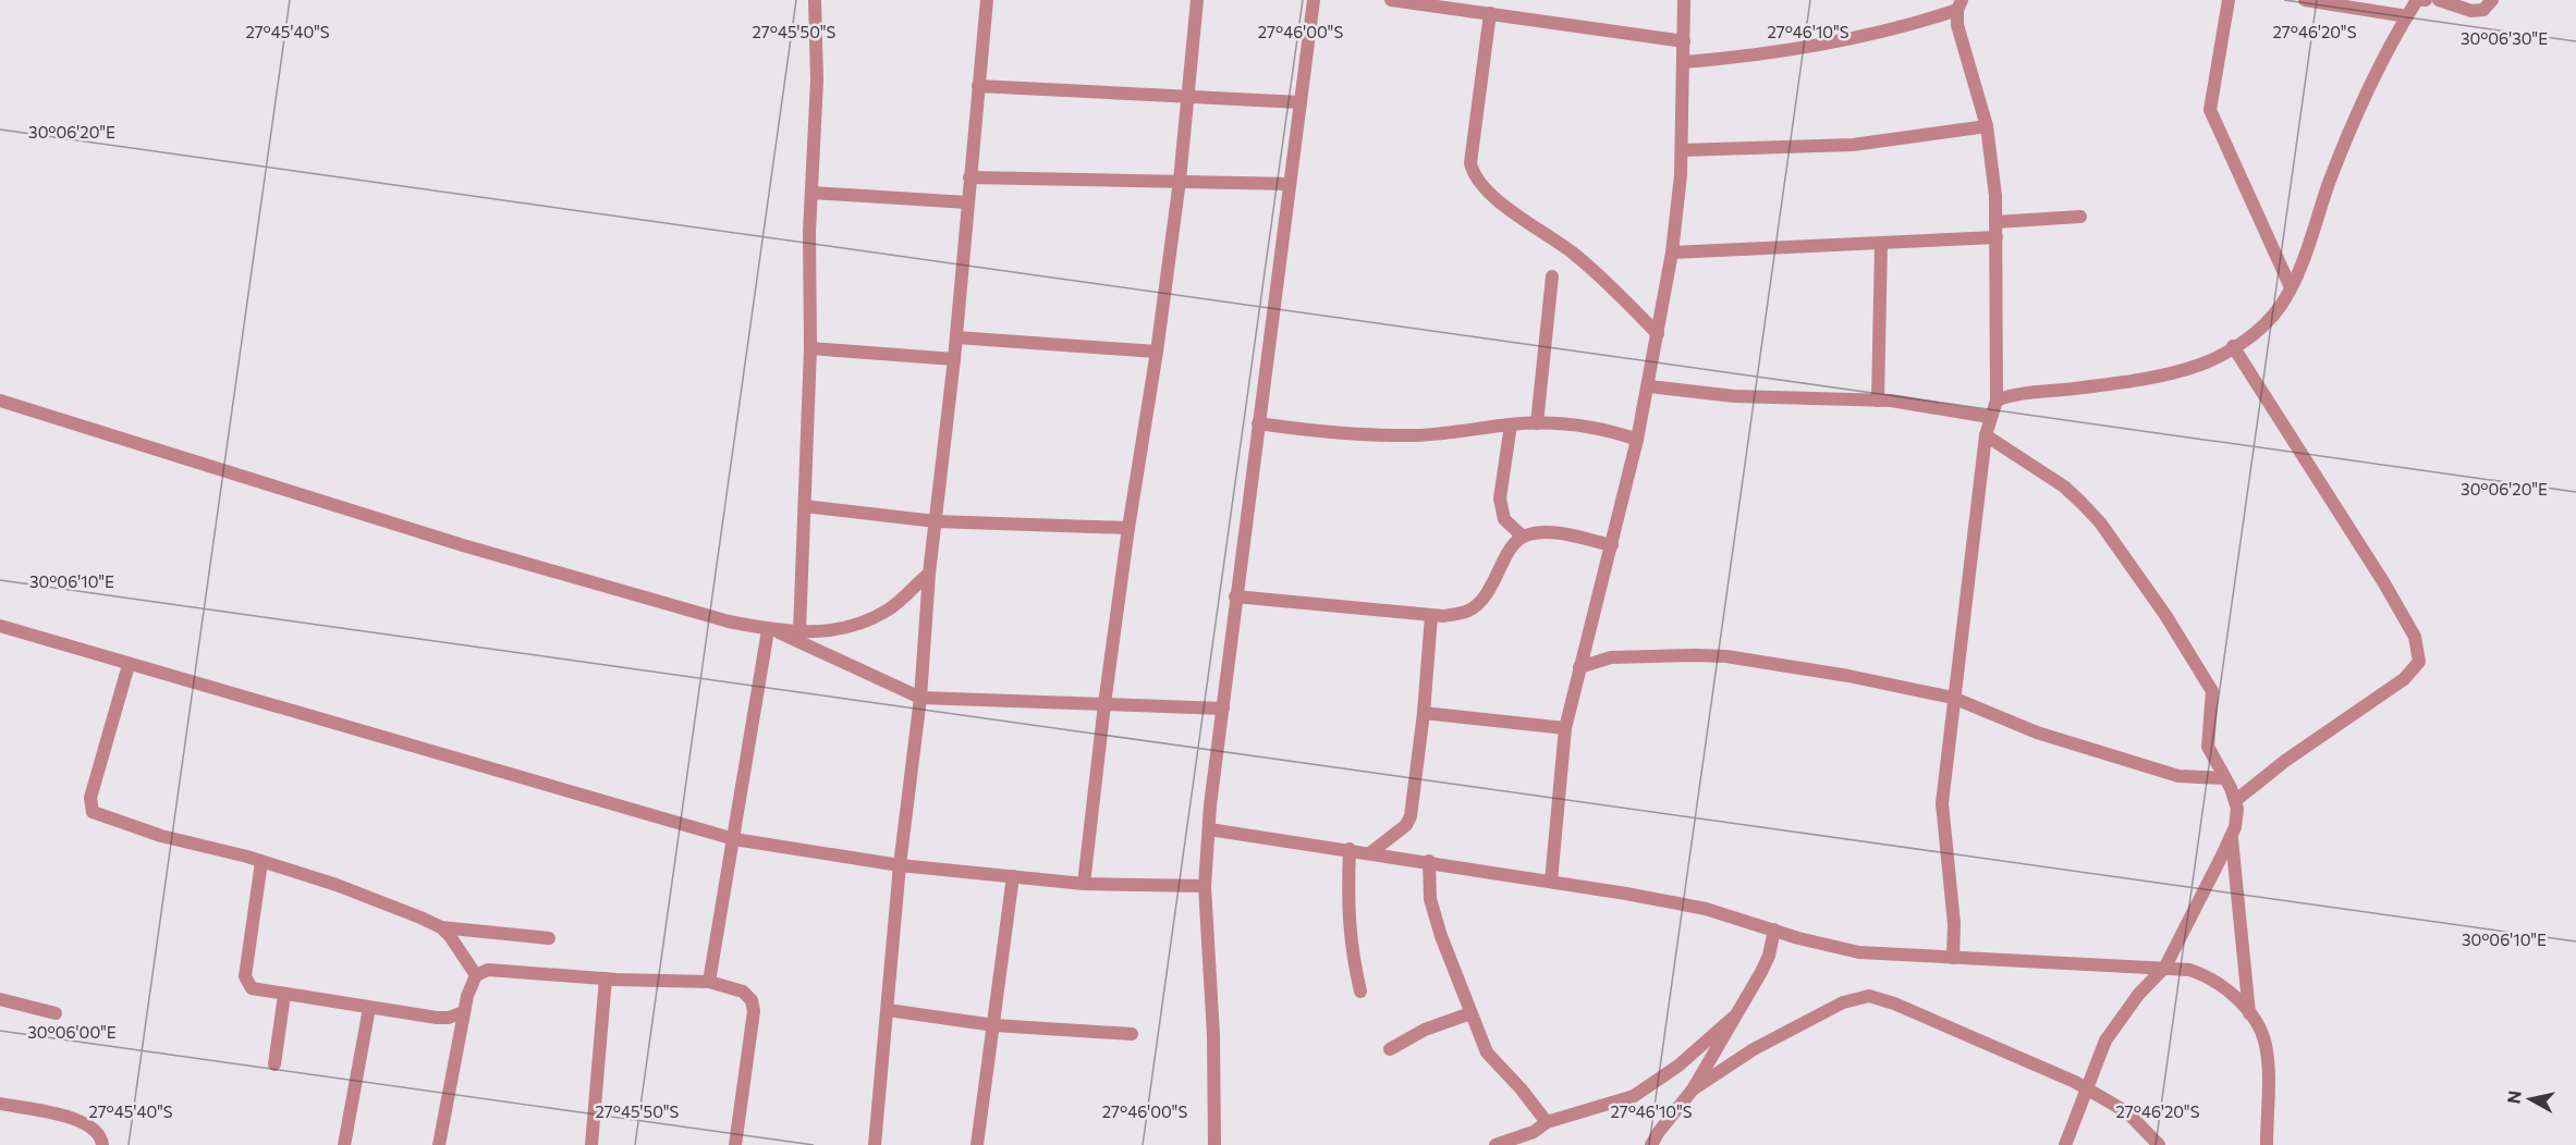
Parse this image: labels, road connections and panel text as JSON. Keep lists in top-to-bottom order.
{
  "north": "left",
  "coordinates": [
    "27°45'40\"S",
    "27°45'50\"S",
    "27°46'00\"S",
    "27°46'10\"S",
    "27°46'20\"S",
    "30°06'30\"E",
    "30°06'20\"E",
    "30°06'10\"E",
    "30°06'00\"E"
  ]
}
